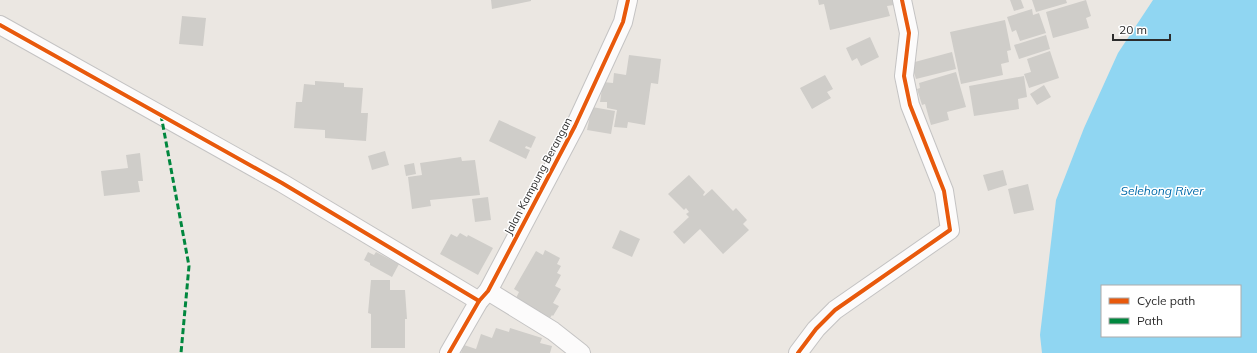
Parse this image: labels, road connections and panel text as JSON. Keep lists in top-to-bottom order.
{
  "streets": {
    "street": ["Jalan Kampung Berangan"]
  },
  "water": ["Selehong River"],
  "legend": ["Cycle path", "Path"],
  "scale_bar": "20 m"
}
